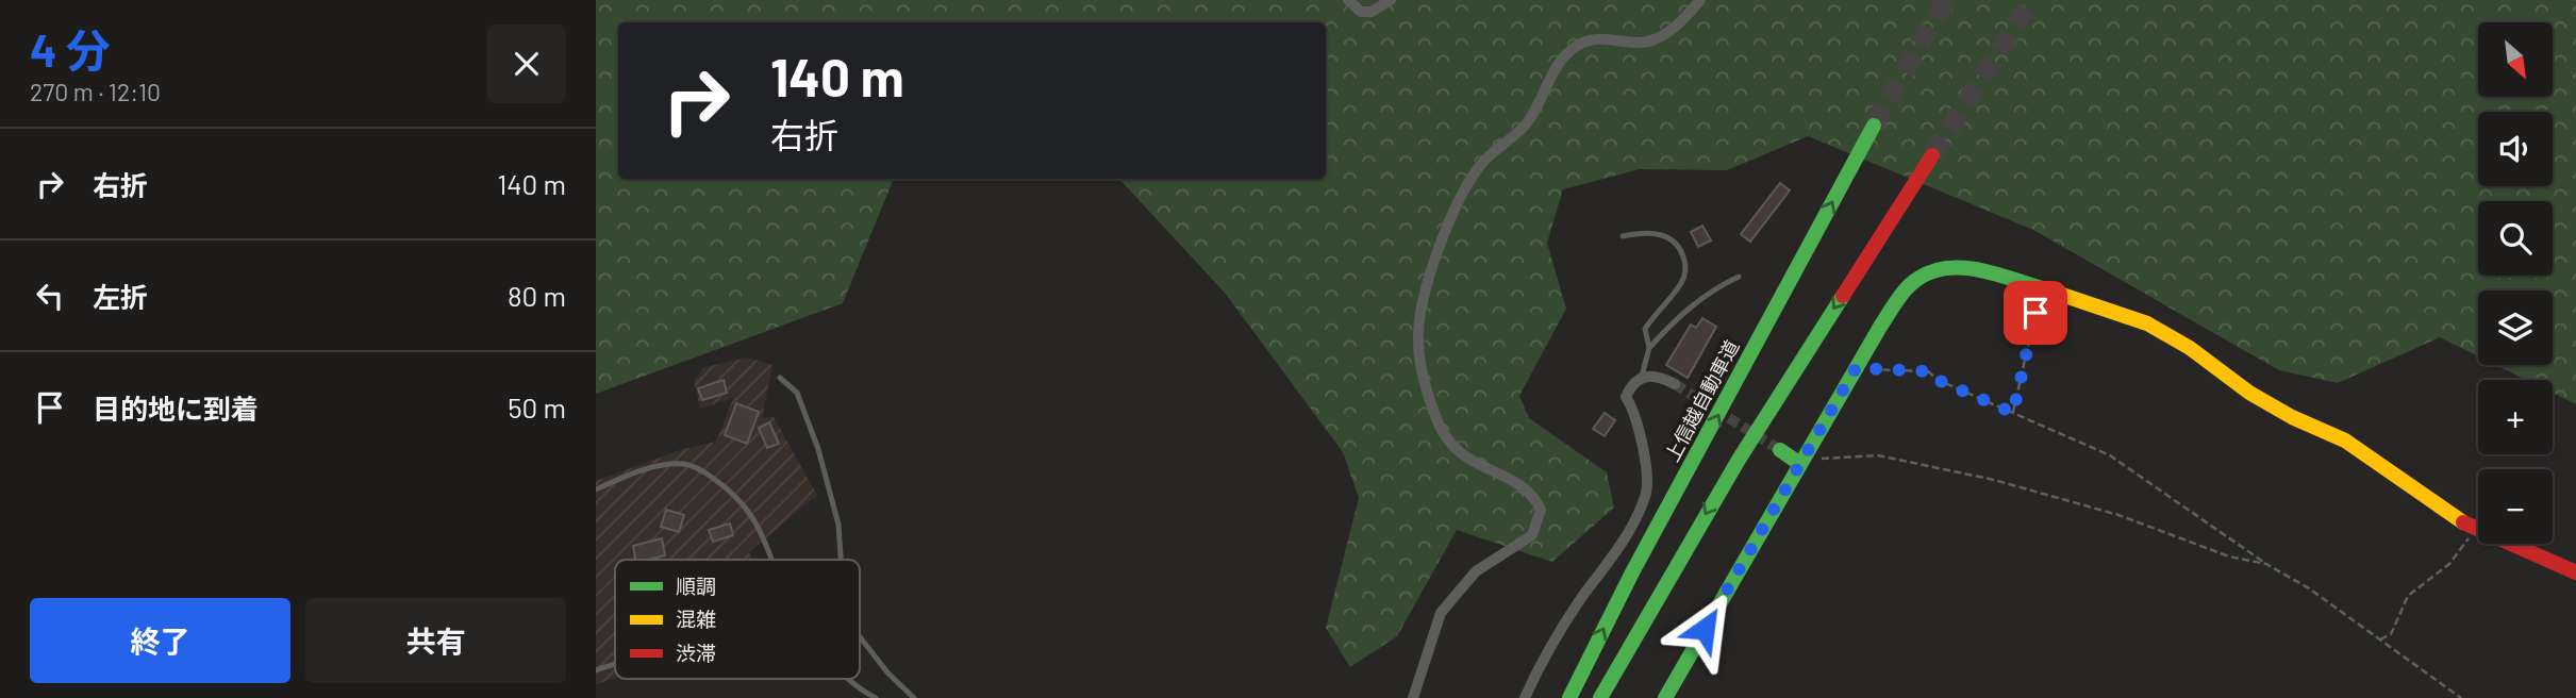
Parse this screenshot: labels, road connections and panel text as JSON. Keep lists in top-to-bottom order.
{
  "streets": {
    "main road": ["上信越自動車道"]
  },
  "legend": ["順調", "混雑", "渋滞"],
  "north": "bottom right",
  "page": {
    "heading": ["4 分", "270 m · 12:10"],
    "map_buttons": ["+", "−"],
    "turn": ["140 m", "右折"],
    "list": [
      {
        "name": "右折",
        "value": "140 m"
      },
      {
        "name": "左折",
        "value": "80 m"
      },
      {
        "name": "目的地に到着",
        "value": "50 m"
      }
    ],
    "buttons": ["終了", "共有"]
  }
}
